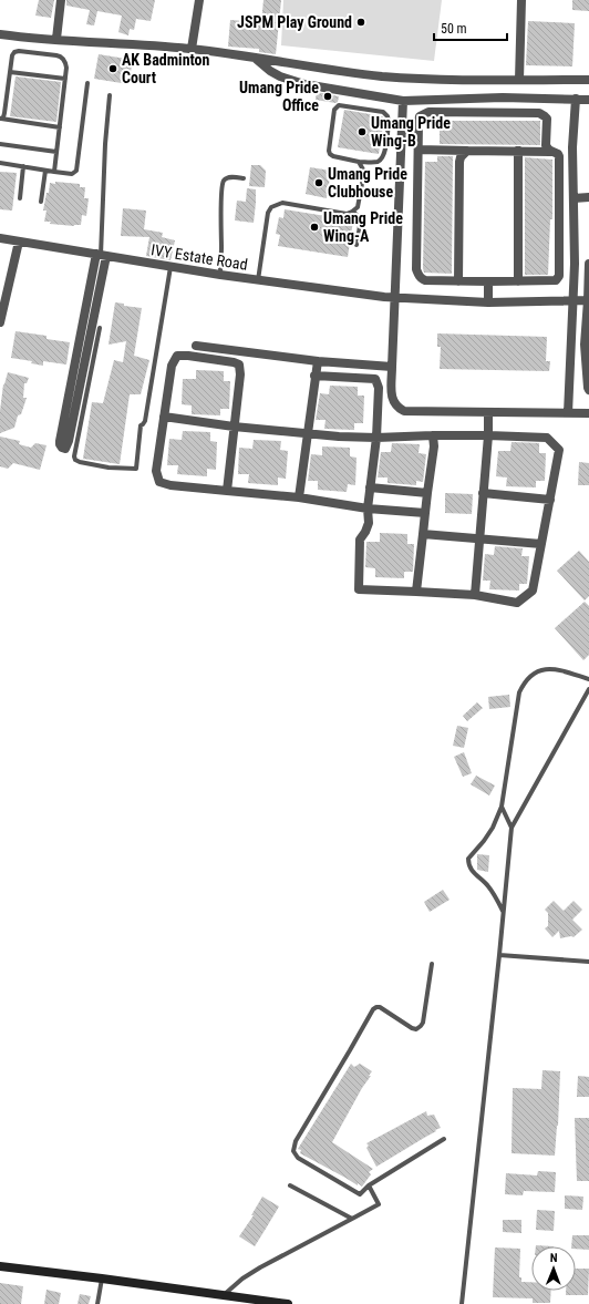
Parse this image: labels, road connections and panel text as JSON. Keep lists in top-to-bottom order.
{
  "streets": {
    "street": ["IVY Estate Road"]
  },
  "places": [
    "JSPM Play Ground",
    "AK Badminton Court",
    "Umang Pride Office",
    "Umang Pride Wing-B",
    "Umang Pride Clubhouse",
    "Umang Pride Wing-A"
  ],
  "scale_bar": "50 m",
  "north": "top"
}
